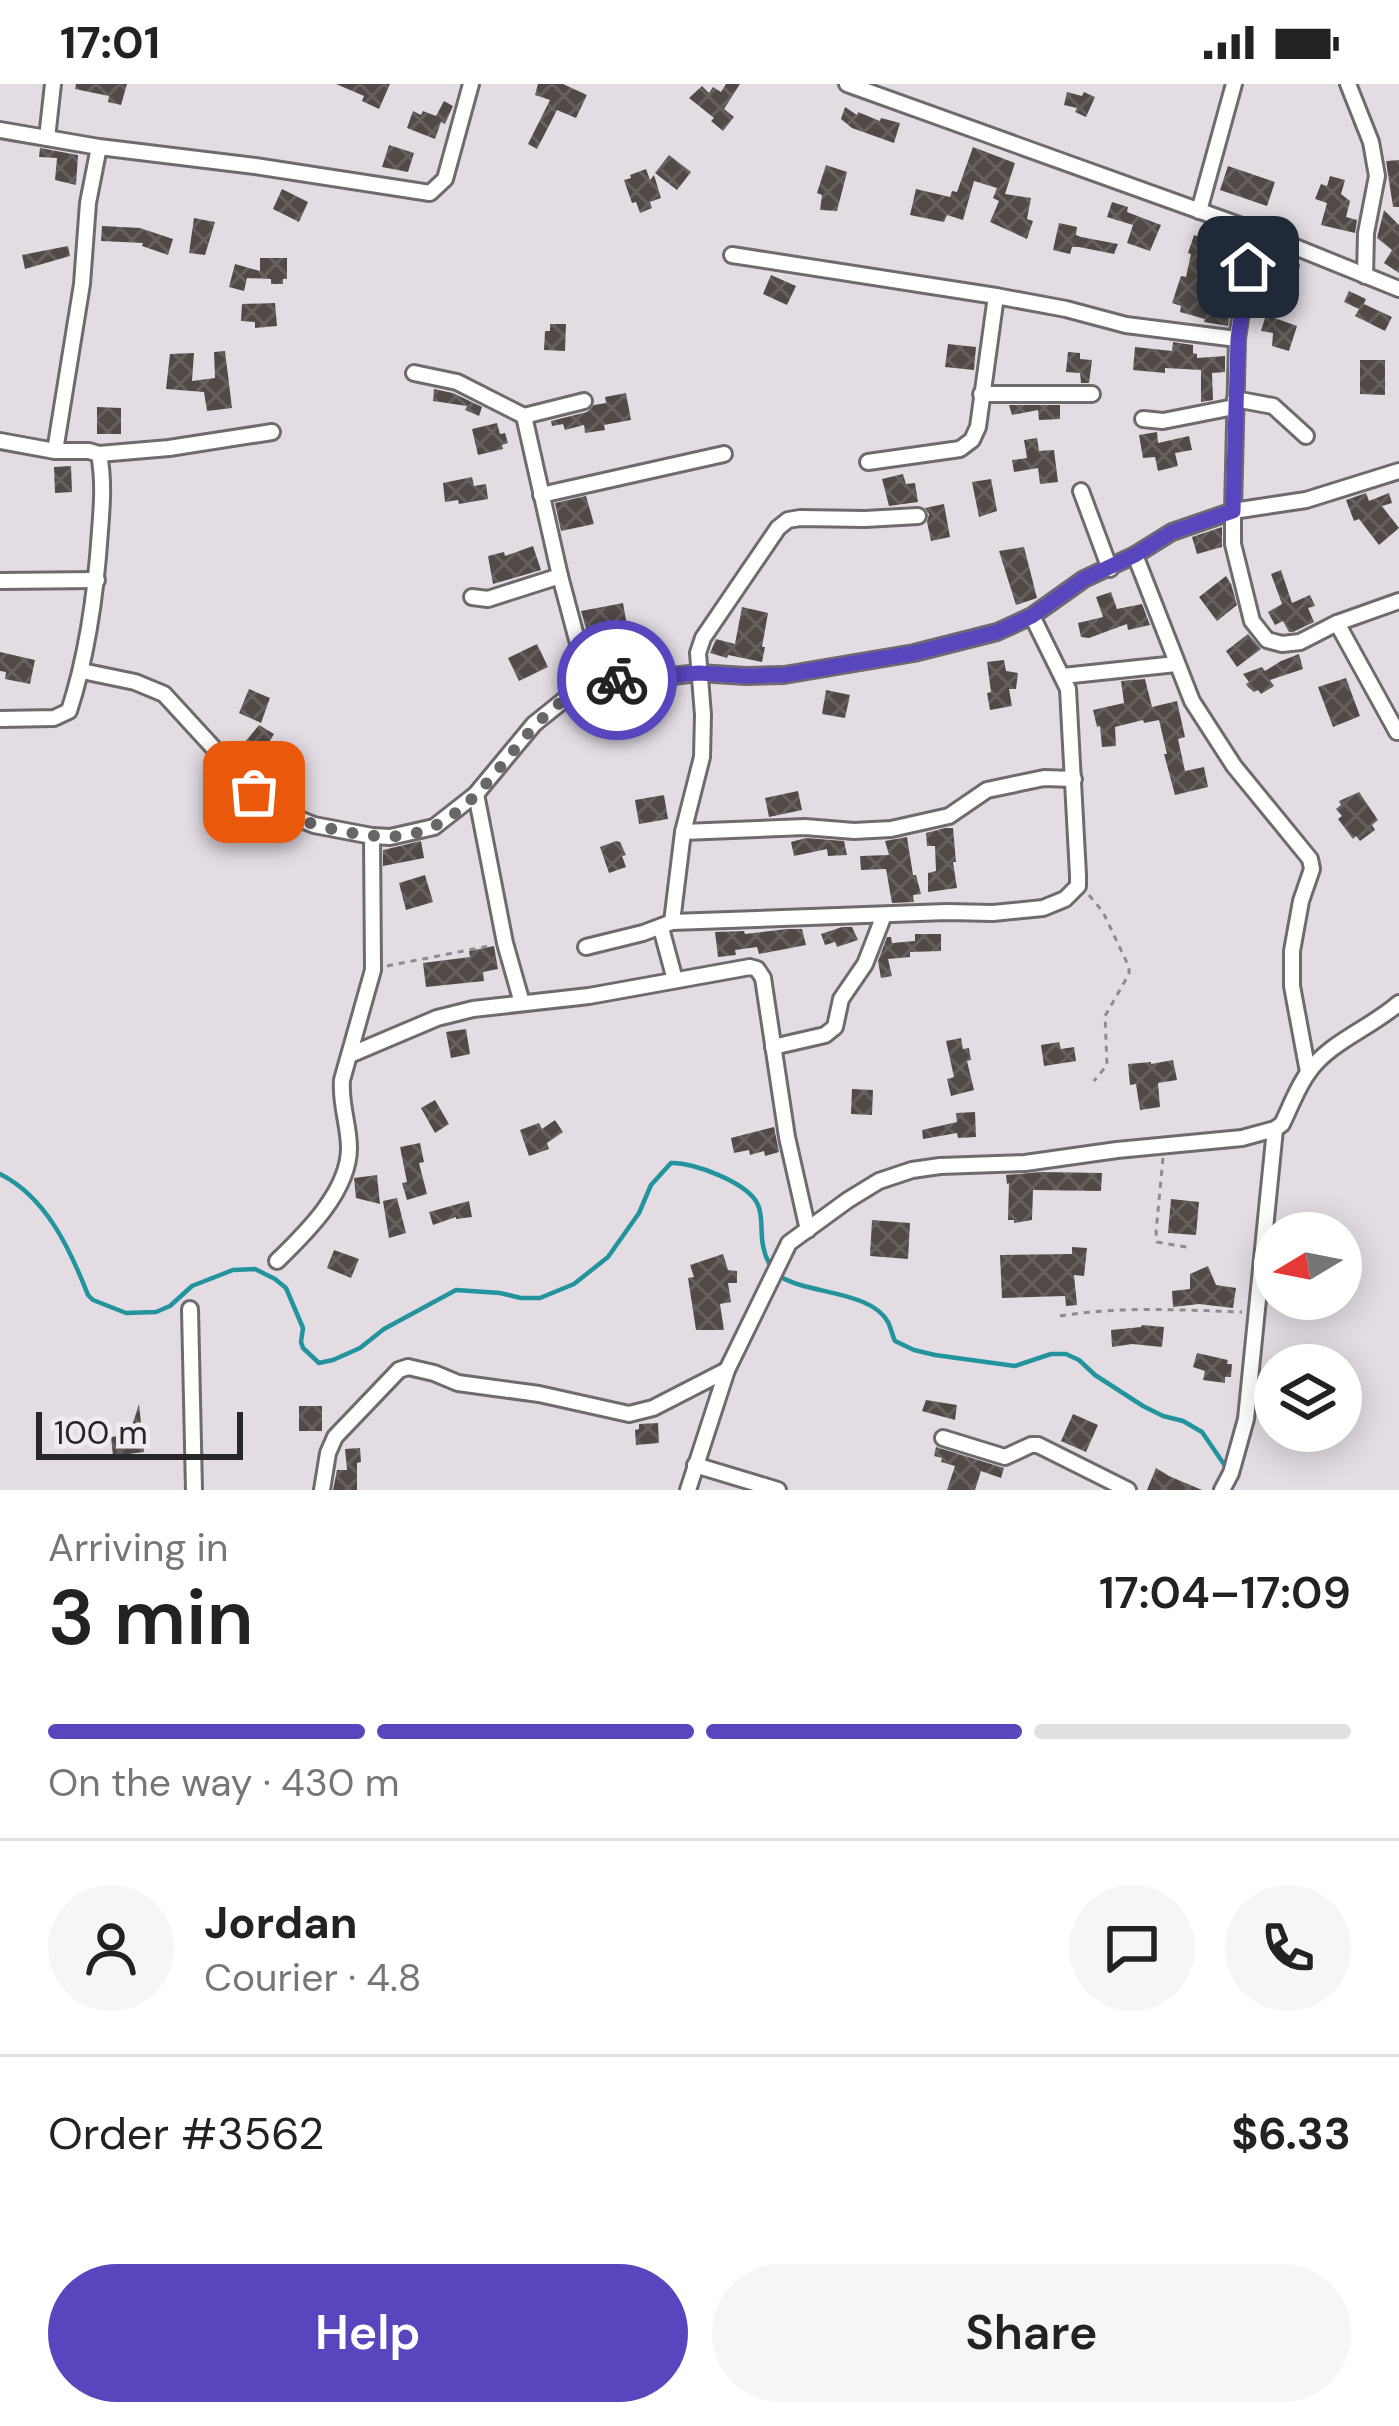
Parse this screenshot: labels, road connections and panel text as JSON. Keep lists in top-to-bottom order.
{
  "scale_bar": "100 m",
  "north": "left",
  "page": {
    "status": "17:01",
    "scale": "100 m",
    "heading": ["3 min", "Arriving in", "17:04–17:09"],
    "panel": [
      "Jordan",
      "Courier · 4.8",
      "Order #3562",
      "$6.33"
    ],
    "bar": "On the way · 430 m",
    "buttons": ["Help", "Share"]
  }
}
